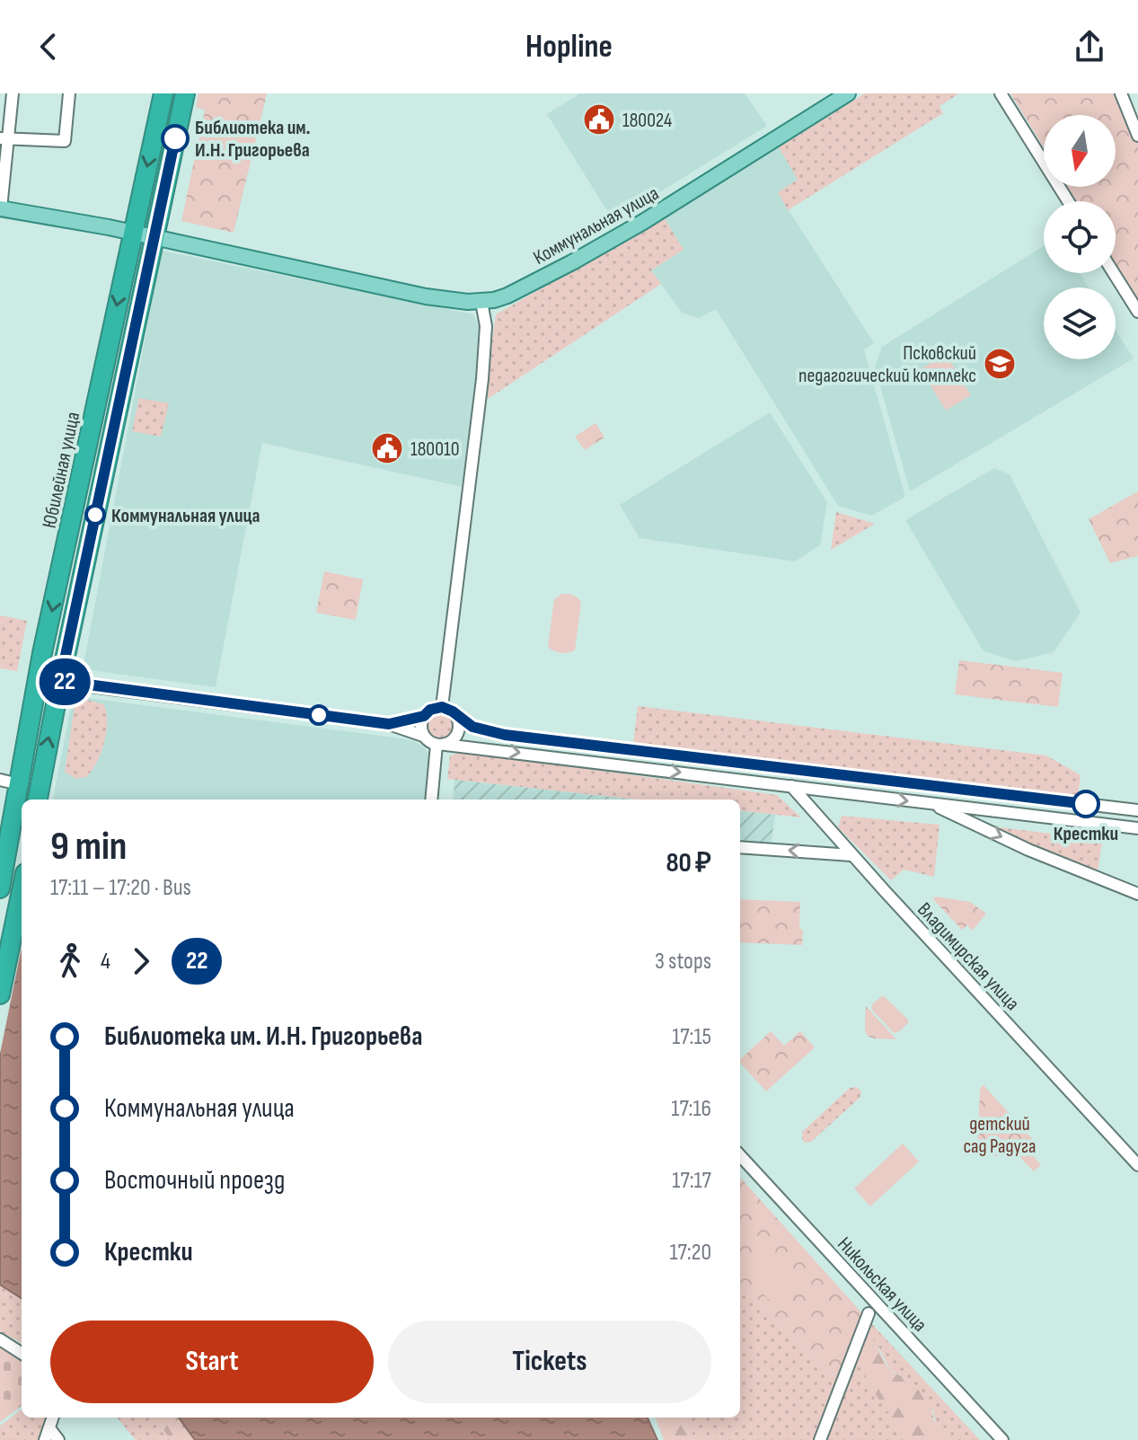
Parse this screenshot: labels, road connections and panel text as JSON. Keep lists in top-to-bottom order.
{
  "streets": {
    "highway": ["Юбилейная улица"],
    "main road": ["Коммунальная улица"],
    "street": ["Владимирская улица", "Никольская улица"]
  },
  "crossings": [
    ["Коммунальная улица", "Юбилейная улица"]
  ],
  "parks": ["детский сад Радуга"],
  "places": {
    "public building": ["180024", "180010"],
    "other": ["Библиотека им. И.Н. Григорьева", "Коммунальная улица", "Крестки"],
    "school or university": ["Псковский педагогический комплекс"]
  },
  "lines": ["bus line 22"],
  "north": "bottom",
  "page": {
    "header": "Hopline",
    "on_map": "22",
    "heading": ["9 min", "17:11 – 17:20 · Bus", "80 ₽"],
    "legs": ["4", "22", "3 stops"],
    "list": [
      {
        "name": "Библиотека им. И.Н. Григорьева",
        "value": "17:15"
      },
      {
        "name": "Коммунальная улица",
        "value": "17:16"
      },
      {
        "name": "Восточный проезд",
        "value": "17:17"
      },
      {
        "name": "Крестки",
        "value": "17:20"
      }
    ],
    "buttons": ["Start", "Tickets"]
  }
}
